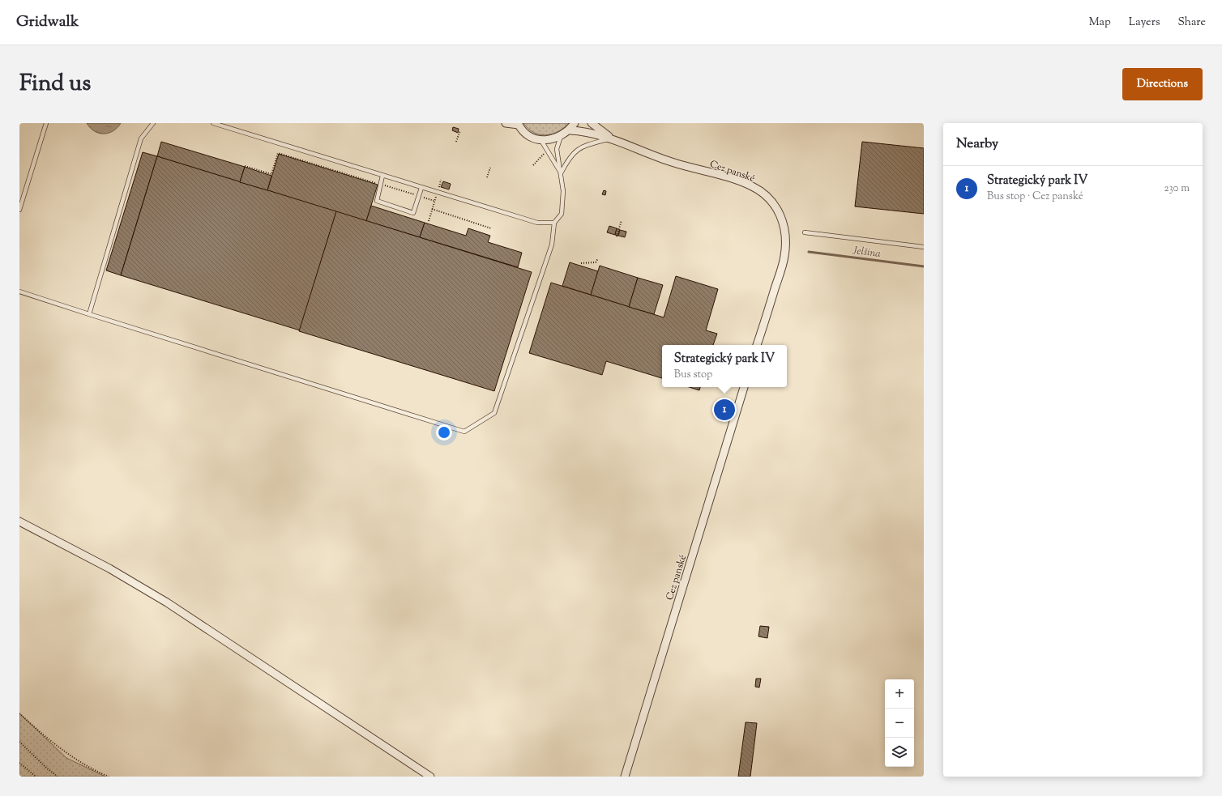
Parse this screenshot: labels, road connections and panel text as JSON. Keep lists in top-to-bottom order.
{
  "streets": {
    "street": ["Cez panské"]
  },
  "water": ["Jelšina"],
  "page": {
    "header": "Gridwalk",
    "nav": ["Map", "Layers", "Share"],
    "title": "Find us",
    "buttons": "Directions",
    "heading": "Nearby",
    "list": [
      {
        "mark": "1",
        "name": "Strategický park IV",
        "note": "Bus stop · Cez panské",
        "value": "230 m"
      }
    ],
    "popup": ["Strategický park IV", "Bus stop"],
    "pins": "1",
    "map_buttons": ["+", "−"]
  }
}
